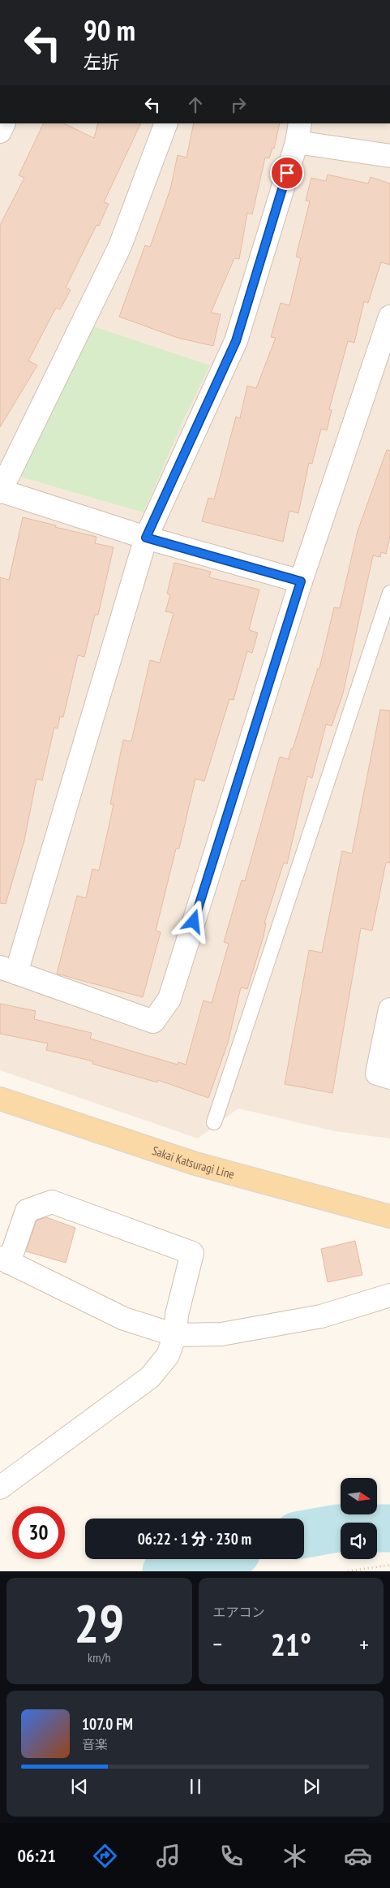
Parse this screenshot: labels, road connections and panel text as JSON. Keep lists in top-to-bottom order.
{
  "streets": {
    "main road": ["Sakai Katsuragi Line"]
  },
  "north": "right",
  "page": {
    "turn": ["90 m", "左折"],
    "limit": "30",
    "trip": "06:22 · 1 分 · 230 m",
    "tile": [
      ["29", "km/h"],
      "エアコン"
    ],
    "heat": ["−", "21°", "+"],
    "song": ["107.0 FM", "音楽"],
    "tabs": "06:21"
  }
}
